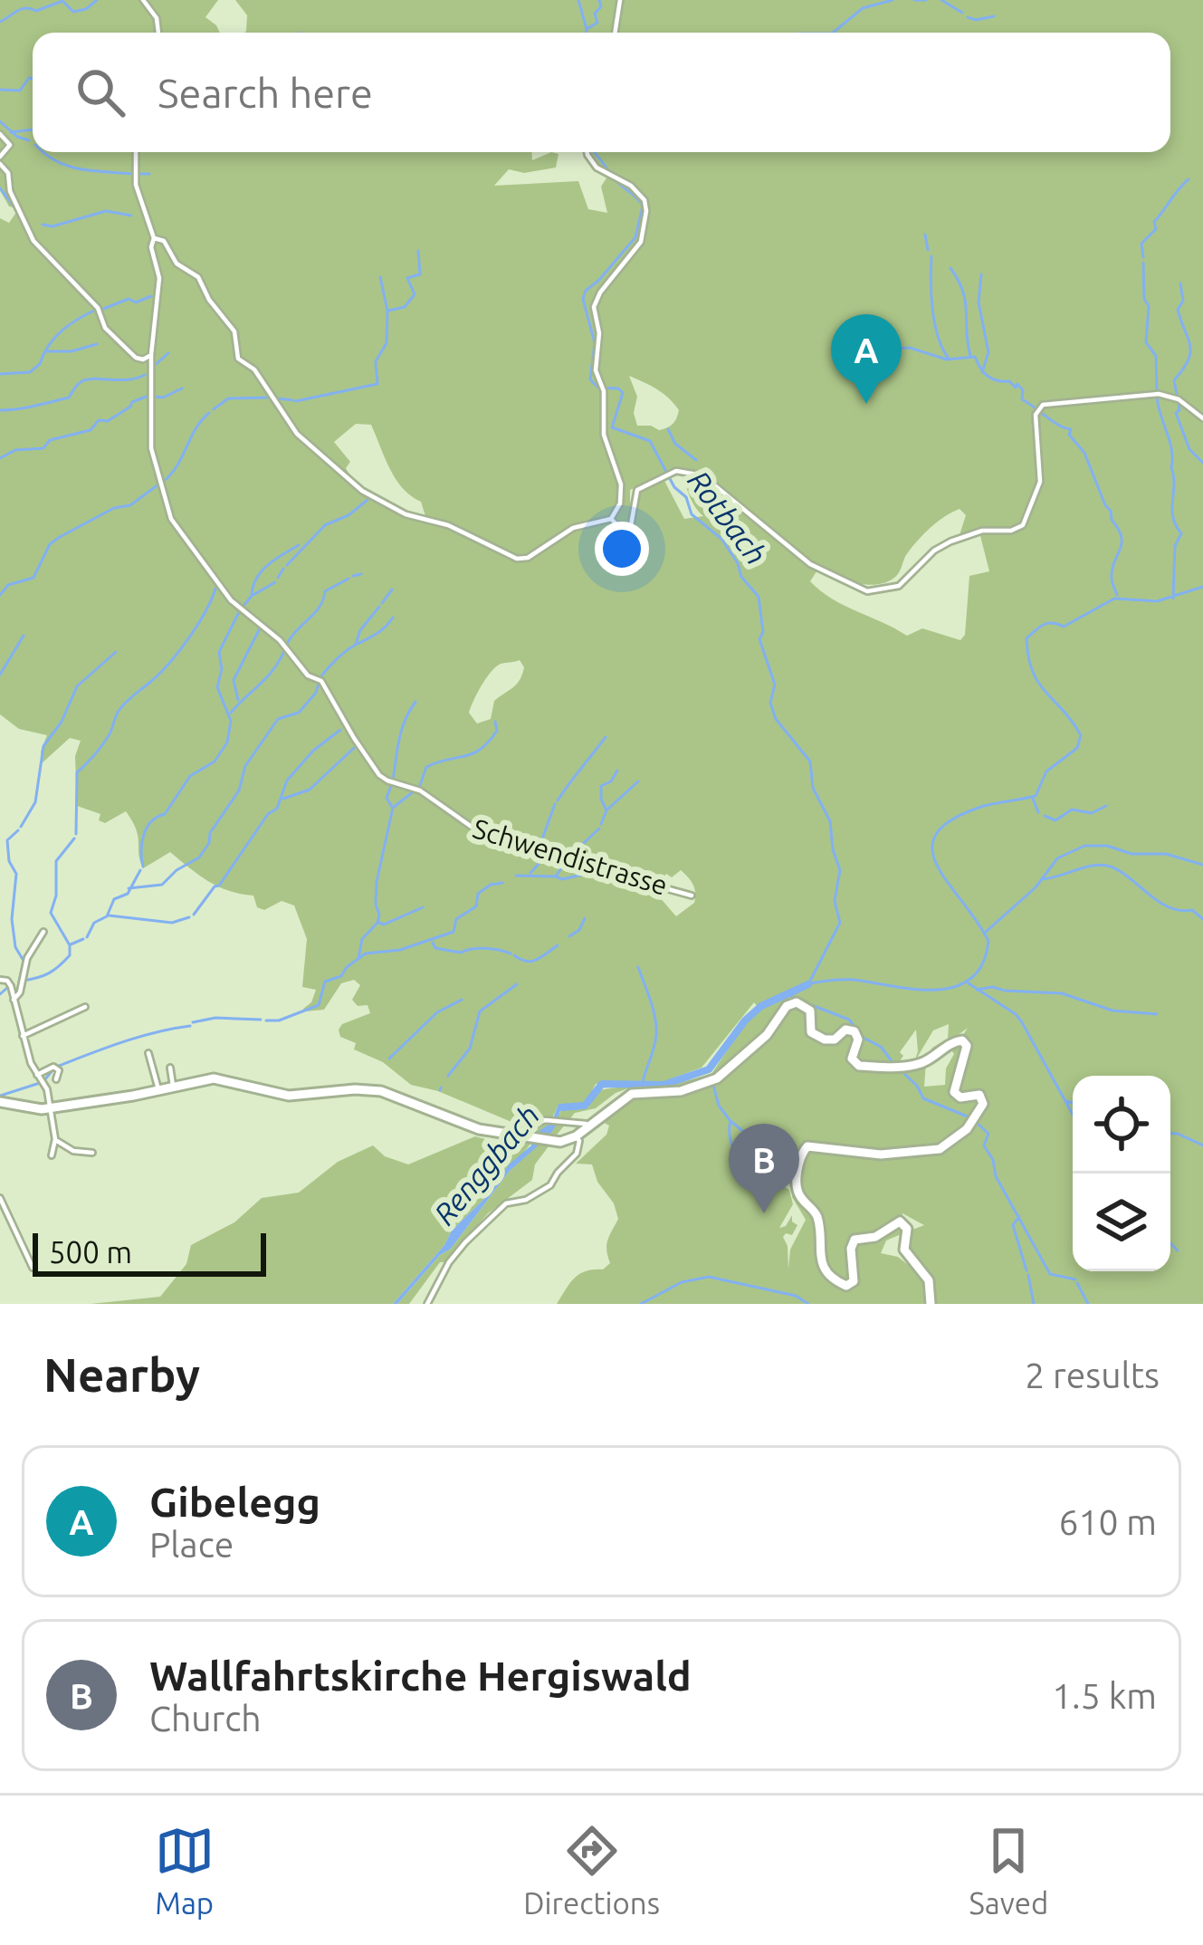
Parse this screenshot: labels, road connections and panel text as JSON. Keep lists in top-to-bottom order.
{
  "streets": {
    "street": ["Schwendistrasse"]
  },
  "water": ["Rotbach", "Renggbach"],
  "scale_bar": "500 m",
  "page": {
    "search": "Search here",
    "pins": ["A", "B"],
    "scale": "500 m",
    "heading": ["Nearby", "2 results"],
    "list": [
      {
        "mark": "A",
        "name": "Gibelegg",
        "note": "Place",
        "value": "610 m"
      },
      {
        "mark": "B",
        "name": "Wallfahrtskirche Hergiswald",
        "note": "Church",
        "value": "1.5 km"
      }
    ],
    "nav": ["Map", "Directions", "Saved"]
  }
}
